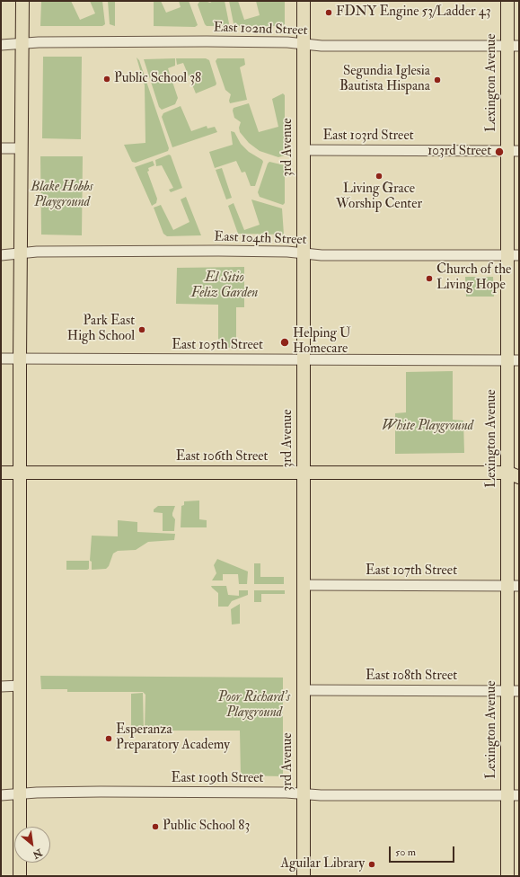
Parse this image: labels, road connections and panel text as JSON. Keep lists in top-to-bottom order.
{
  "streets": {
    "main road": ["Lexington Avenue", "3rd Avenue", "East 106th Street"],
    "street": [
      "East 102nd Street",
      "East 103rd Street",
      "East 104th Street",
      "East 105th Street",
      "East 107th Street",
      "East 108th Street",
      "East 109th Street"
    ]
  },
  "crossings": [
    ["East 102nd Street", "Lexington Avenue"],
    ["East 102nd Street", "3rd Avenue"],
    ["Lexington Avenue", "East 103rd Street"],
    ["Lexington Avenue", "East 104th Street"],
    ["Lexington Avenue", "East 105th Street"],
    ["Lexington Avenue", "East 106th Street"],
    ["Lexington Avenue", "East 107th Street"],
    ["Lexington Avenue", "East 108th Street"],
    ["Lexington Avenue", "East 109th Street"],
    ["East 103rd Street", "3rd Avenue"],
    ["3rd Avenue", "East 104th Street"],
    ["3rd Avenue", "East 105th Street"],
    ["3rd Avenue", "East 106th Street"],
    ["3rd Avenue", "East 107th Street"],
    ["3rd Avenue", "East 108th Street"],
    ["3rd Avenue", "East 109th Street"]
  ],
  "parks": [
    "Blake Hobbs Playground",
    "El Sitio Feliz Garden",
    "White Playground",
    "Poor Richard's Playground"
  ],
  "places": [
    "FDNY Engine 53/Ladder 43",
    "Public School 38",
    "Segundia Iglesia Bautista Hispana",
    "103rd Street",
    "Living Grace Worship Center",
    "Church of the Living Hope",
    "Park East High School",
    "Helping U Homecare",
    "Esperanza Preparatory Academy",
    "Public School 83",
    "Aguilar Library"
  ],
  "scale_bar": "50 m",
  "north": "bottom right"
}
